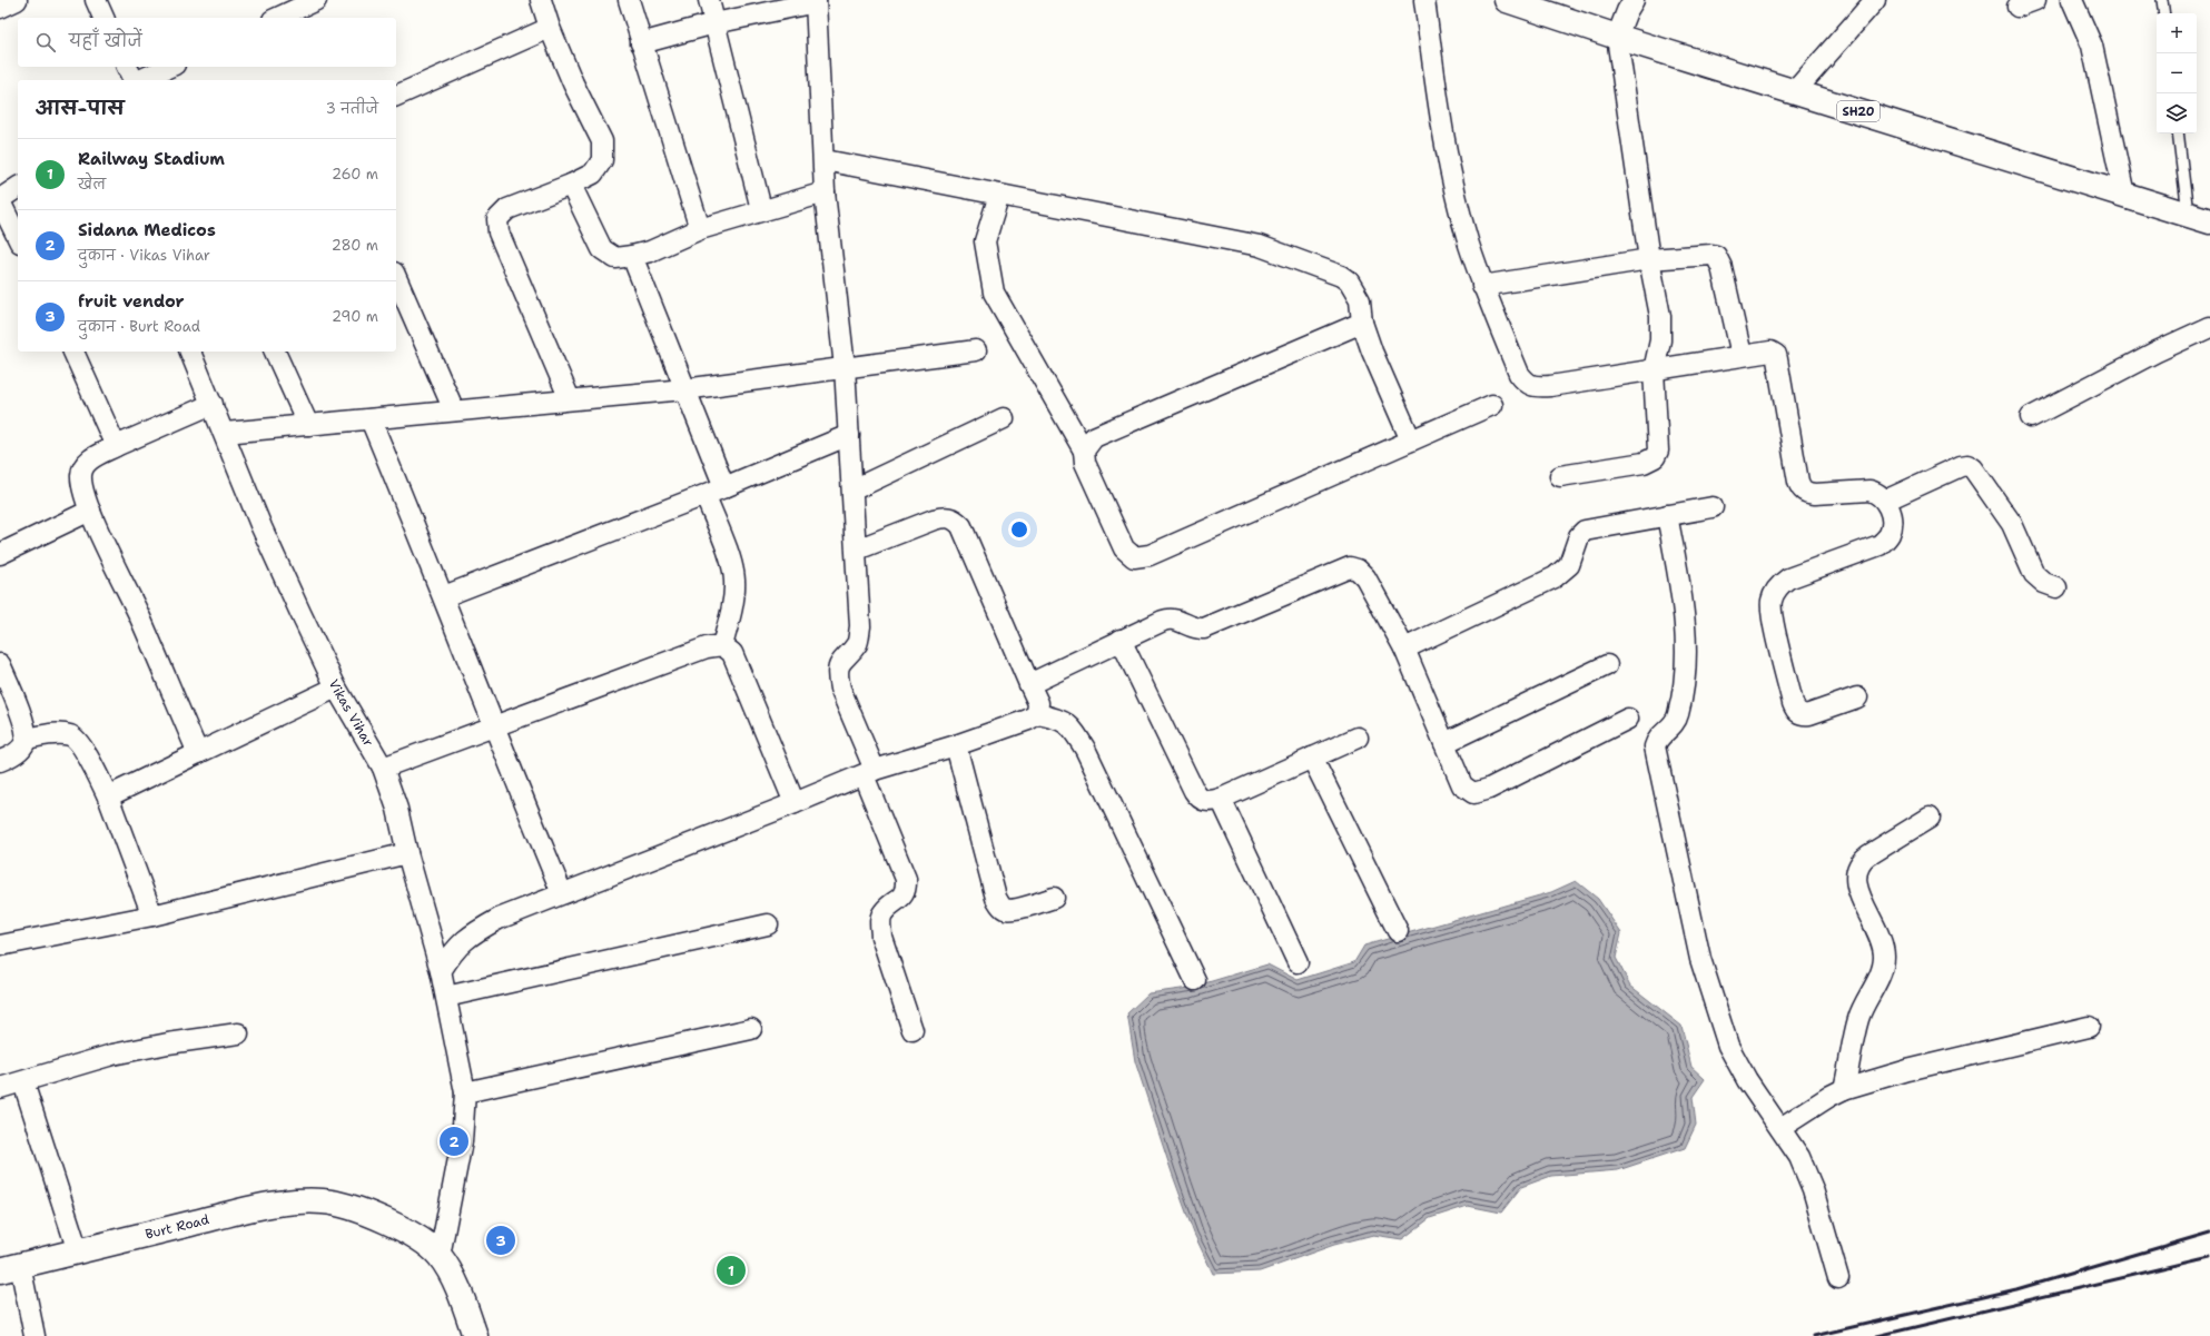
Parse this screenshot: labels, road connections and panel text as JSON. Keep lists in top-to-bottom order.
{
  "streets": {
    "main road": ["SH20", "Burt Road"],
    "street": ["Vikas Vihar"]
  },
  "crossings": [
    ["Vikas Vihar", "Burt Road"]
  ],
  "page": {
    "map_buttons": ["+", "−"],
    "search": "यहाँ खोजें",
    "heading": ["आस-पास", "3 नतीजे"],
    "list": [
      {
        "mark": "1",
        "name": "Railway Stadium",
        "note": "खेल",
        "value": "260 m"
      },
      {
        "mark": "2",
        "name": "Sidana Medicos",
        "note": "दुकान · Vikas Vihar",
        "value": "280 m"
      },
      {
        "mark": "3",
        "name": "fruit vendor",
        "note": "दुकान · Burt Road",
        "value": "290 m"
      }
    ],
    "pins": ["2", "3", "1"]
  }
}
